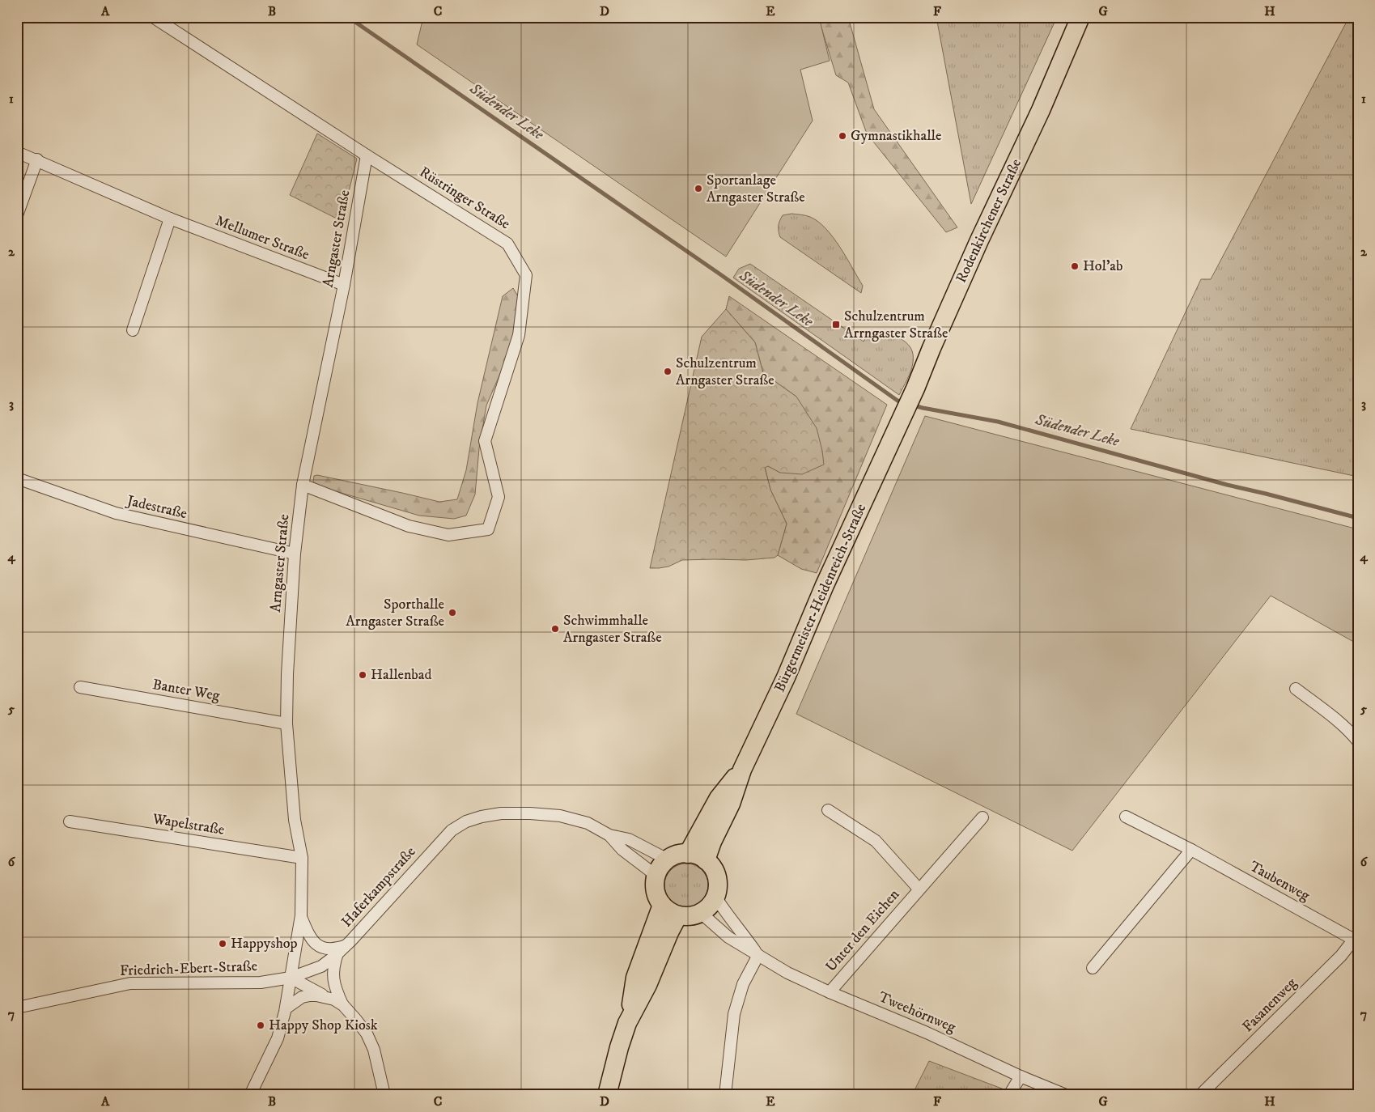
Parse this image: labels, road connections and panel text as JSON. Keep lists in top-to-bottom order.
{
  "streets": {
    "main road": ["Rodenkirchener Straße", "Bürgermeister-Heidenreich-Straße"],
    "street": [
      "Rüstringer Straße",
      "Mellumer Straße",
      "Arngaster Straße",
      "Jadestraße",
      "Banter Weg",
      "Wapelstraße",
      "Taubenweg",
      "Haferkampstraße",
      "Unter den Eichen",
      "Friedrich-Ebert-Straße",
      "Fasanenweg",
      "Tweehörnweg"
    ]
  },
  "crossings": [
    ["Rüstringer Straße", "Arngaster Straße"],
    ["Rodenkirchener Straße", "Bürgermeister-Heidenreich-Straße"],
    ["Mellumer Straße", "Arngaster Straße"],
    ["Arngaster Straße", "Jadestraße"],
    ["Arngaster Straße", "Banter Weg"],
    ["Arngaster Straße", "Wapelstraße"],
    ["Arngaster Straße", "Haferkampstraße"],
    ["Arngaster Straße", "Friedrich-Ebert-Straße"],
    ["Bürgermeister-Heidenreich-Straße", "Haferkampstraße"],
    ["Bürgermeister-Heidenreich-Straße", "Tweehörnweg"],
    ["Taubenweg", "Fasanenweg"],
    ["Haferkampstraße", "Friedrich-Ebert-Straße"],
    ["Haferkampstraße", "Tweehörnweg"],
    ["Unter den Eichen", "Tweehörnweg"]
  ],
  "water": ["Südender Leke"],
  "places": {
    "other": [
      "Gymnastikhalle",
      "Sportanlage Arngaster Straße",
      "Hol'ab",
      "Schulzentrum Arngaster Straße",
      "Sporthalle Arngaster Straße",
      "Schwimmhalle Arngaster Straße",
      "Hallenbad",
      "Happyshop",
      "Happy Shop Kiosk"
    ],
    "transit": ["Schulzentrum Arrngaster Straße"]
  },
  "grid": {
    "columns": [
      "A",
      "B",
      "C",
      "D",
      "E",
      "F",
      "G",
      "H"
    ],
    "rows": [
      "1",
      "2",
      "3",
      "4",
      "5",
      "6",
      "7"
    ]
  }
}
